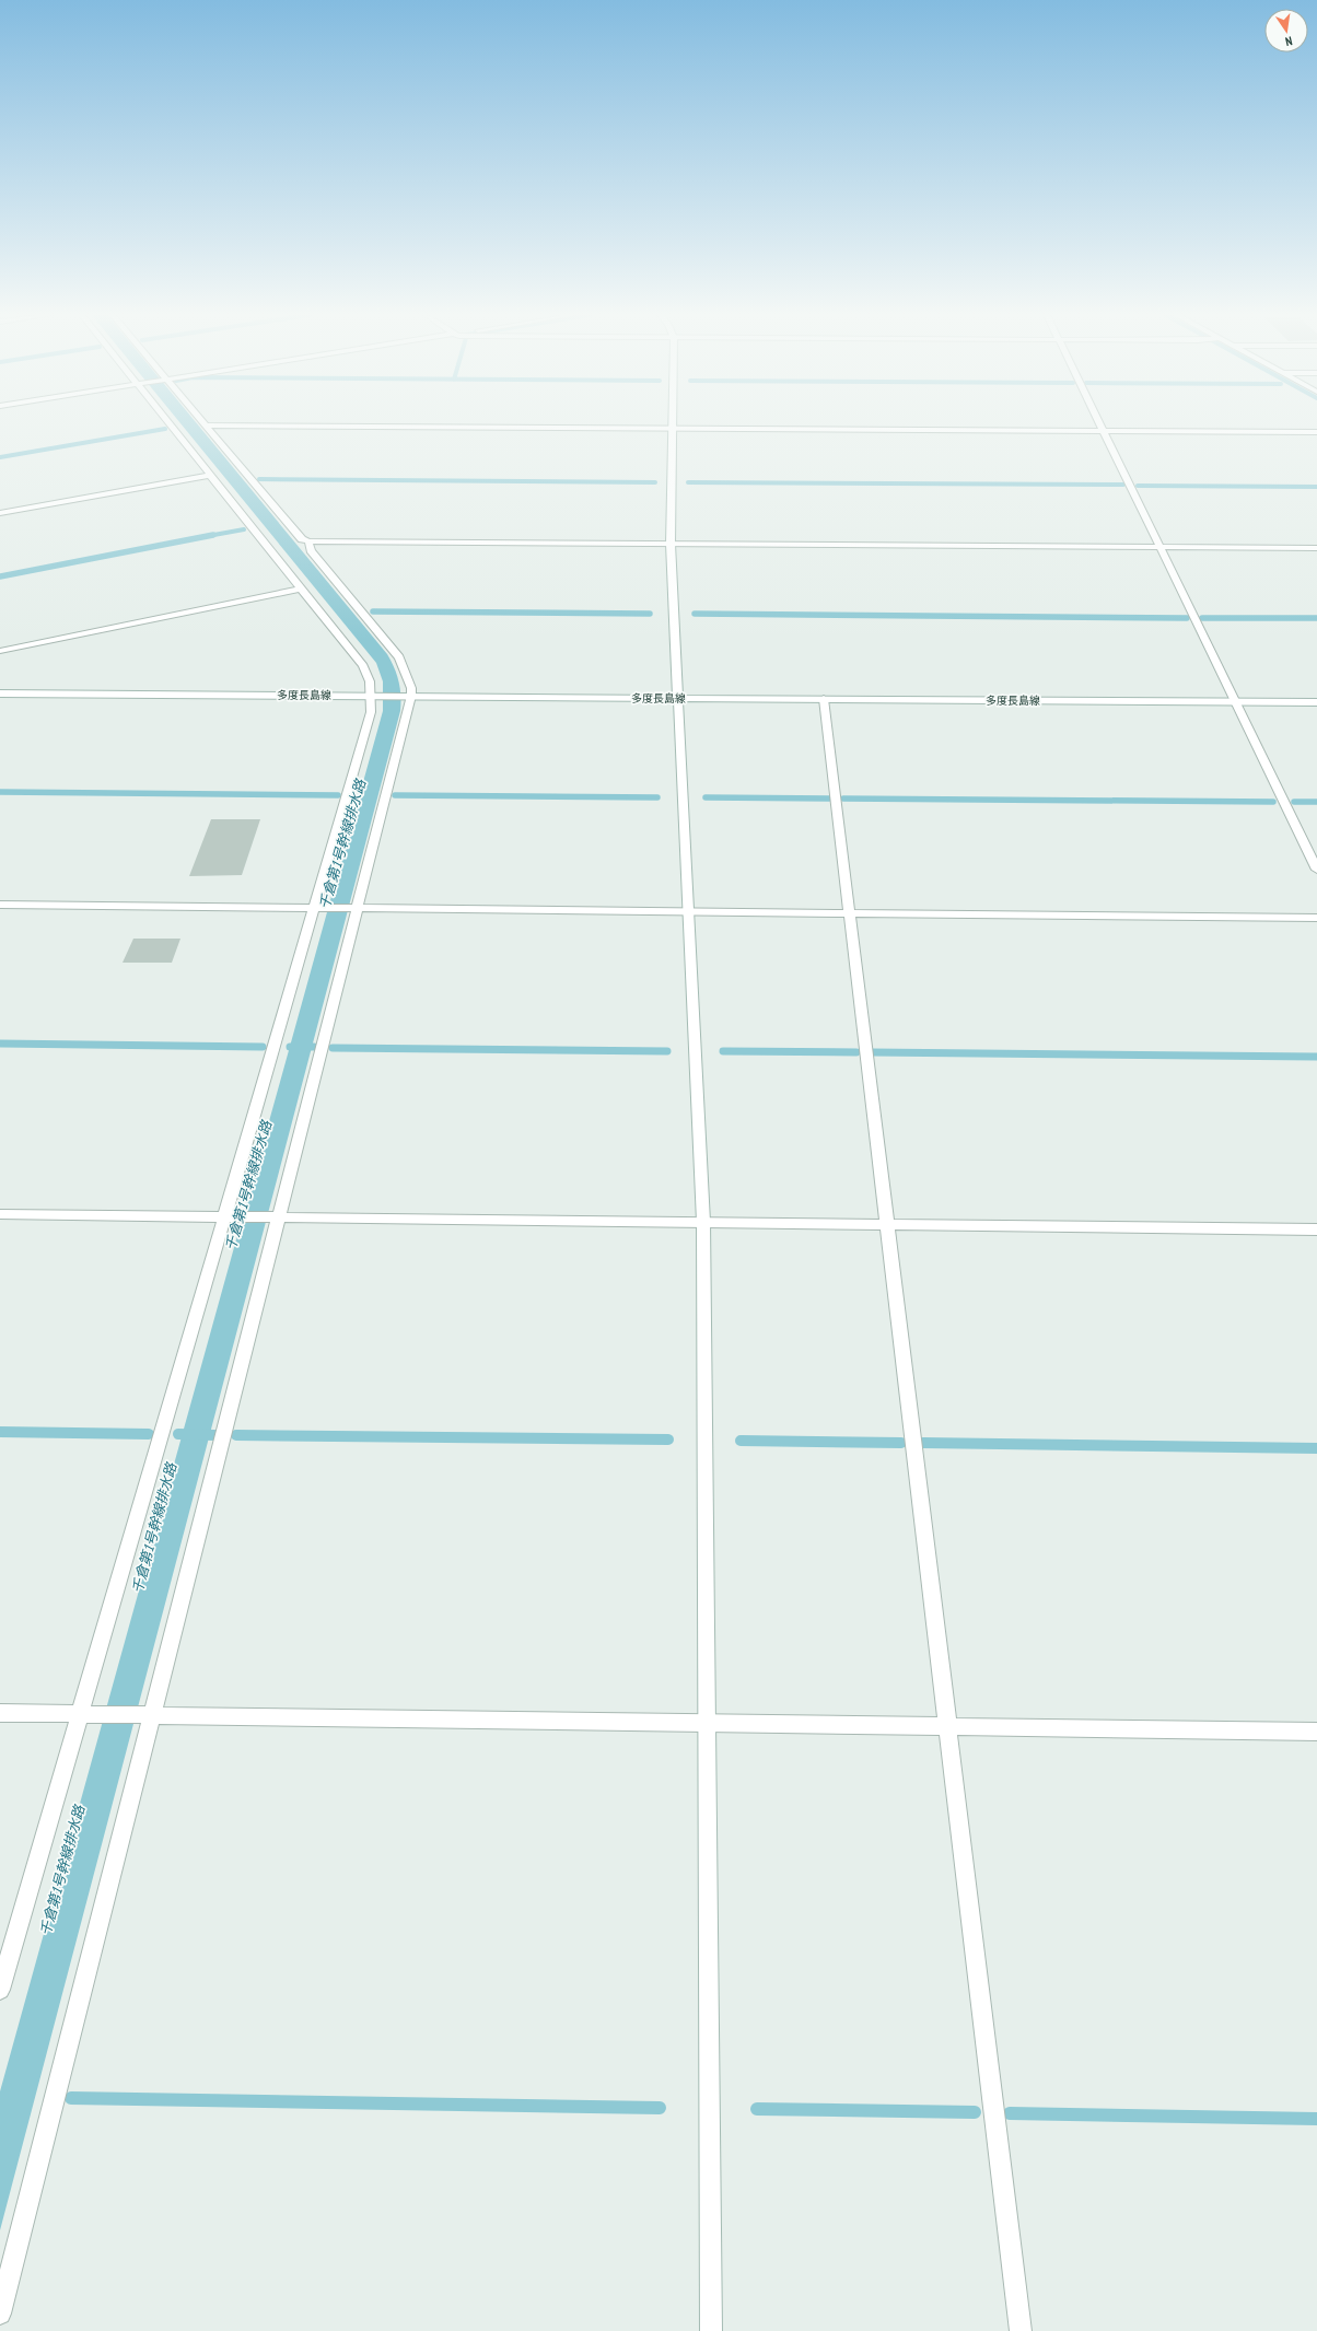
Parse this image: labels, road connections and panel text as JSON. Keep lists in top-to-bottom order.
{
  "streets": {
    "street": ["多度長島線"]
  },
  "water": ["千倉第1号幹線排水路"],
  "north": "bottom"
}
